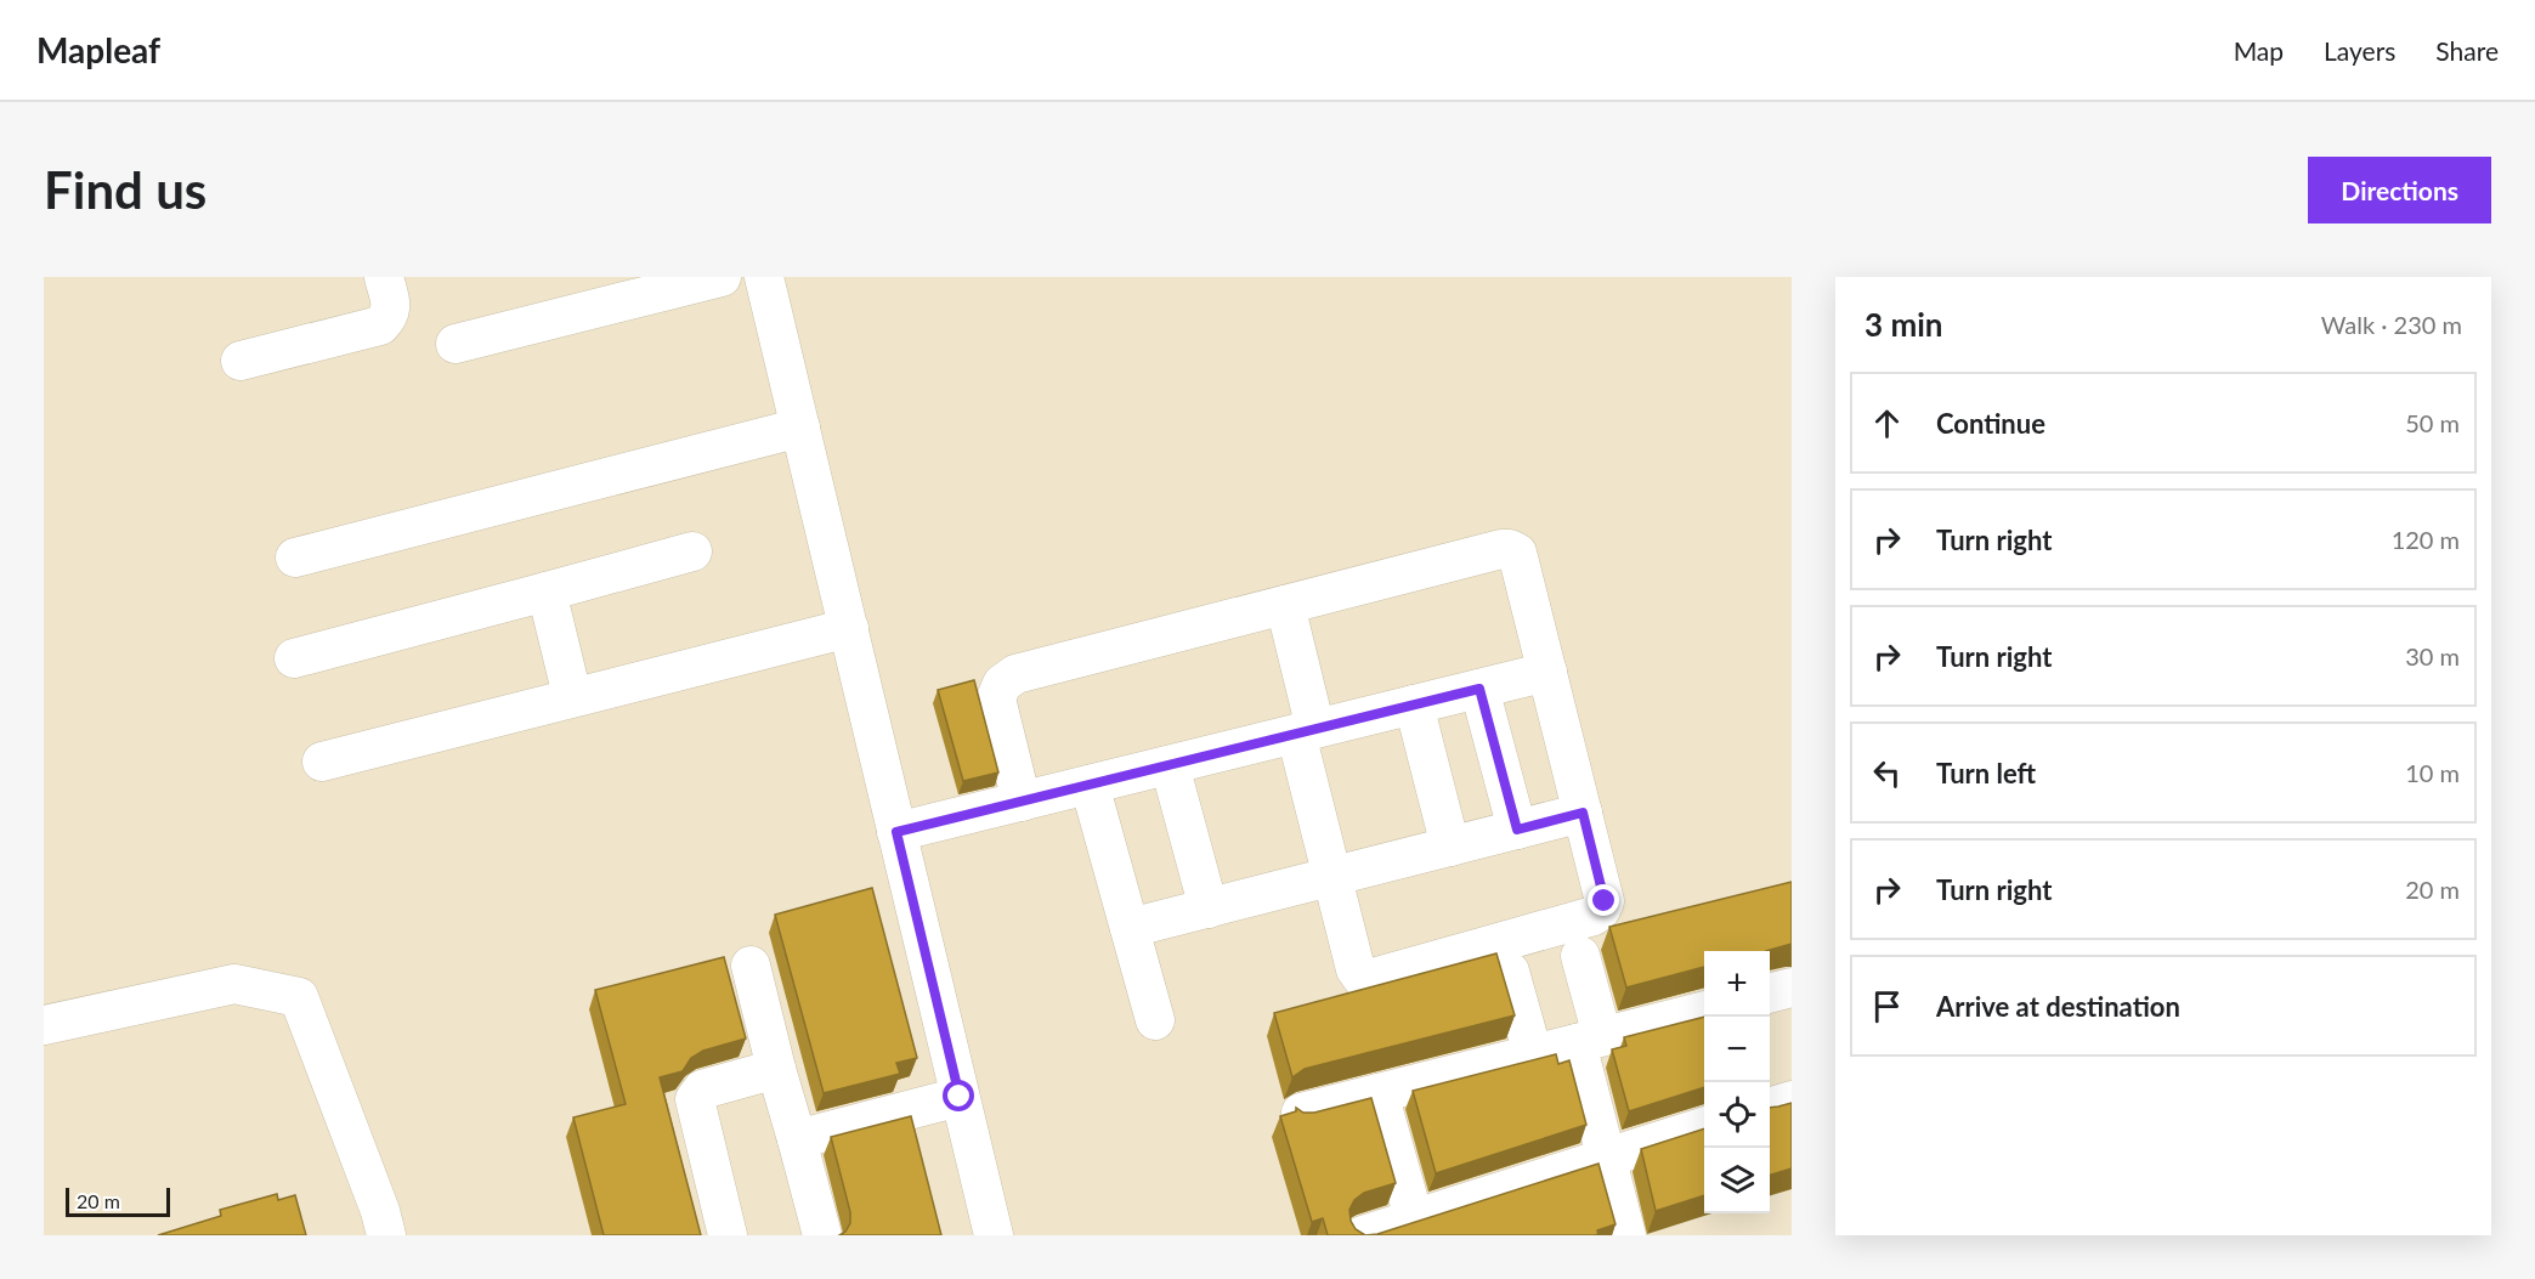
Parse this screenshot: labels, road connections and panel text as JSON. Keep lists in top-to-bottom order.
{
  "scale_bar": "20 m",
  "page": {
    "header": "Mapleaf",
    "nav": ["Map", "Layers", "Share"],
    "buttons": "Directions",
    "title": "Find us",
    "heading": ["3 min", "Walk · 230 m"],
    "list": [
      ["Continue", "50 m"],
      ["Turn right", "120 m"],
      ["Turn right", "30 m"],
      ["Turn left", "10 m"],
      ["Turn right", "20 m"],
      "Arrive at destination"
    ],
    "map_buttons": ["+", "−"],
    "scale": "20 m"
  }
}
